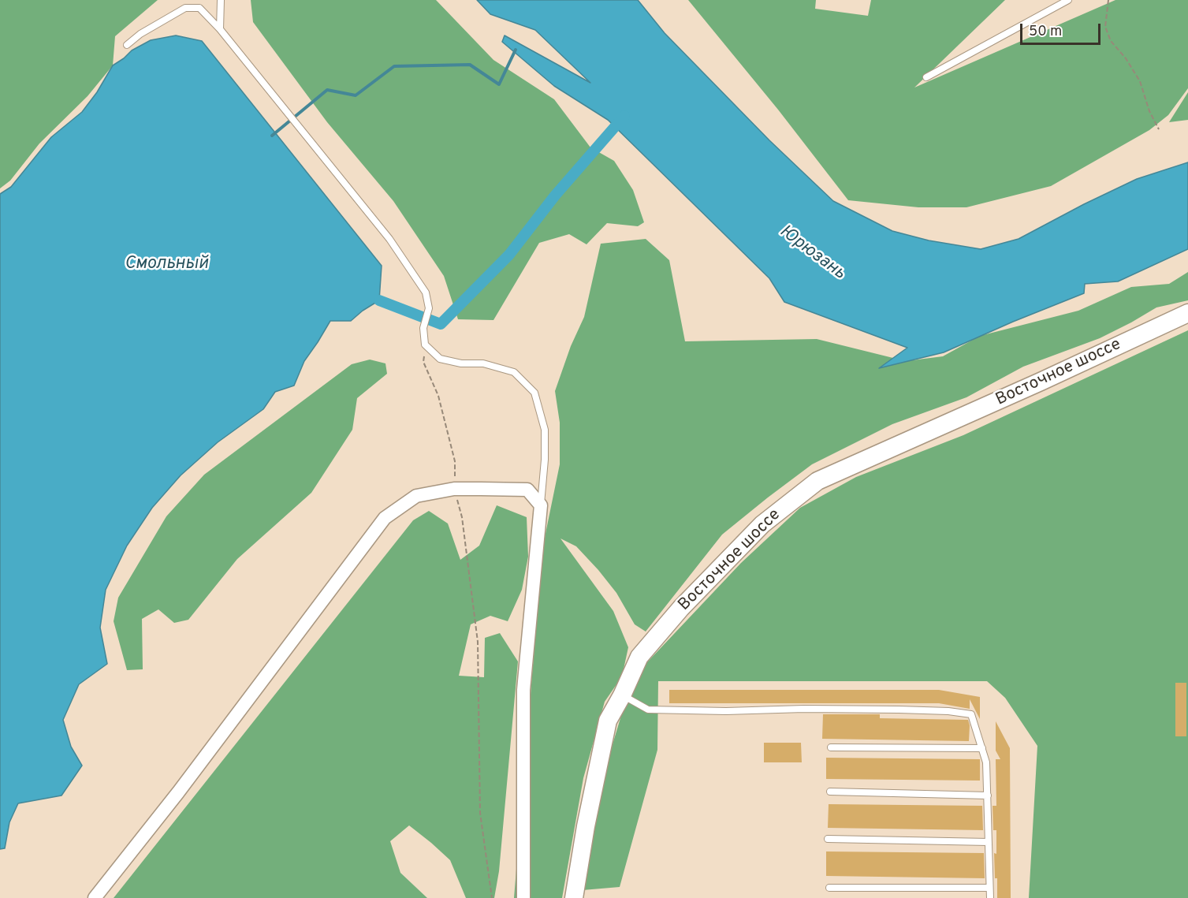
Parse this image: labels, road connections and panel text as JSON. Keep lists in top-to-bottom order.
{
  "streets": {
    "main road": ["Восточное шоссе"]
  },
  "water": ["Юрюзань", "Смольный"],
  "scale_bar": "50 m"
}
